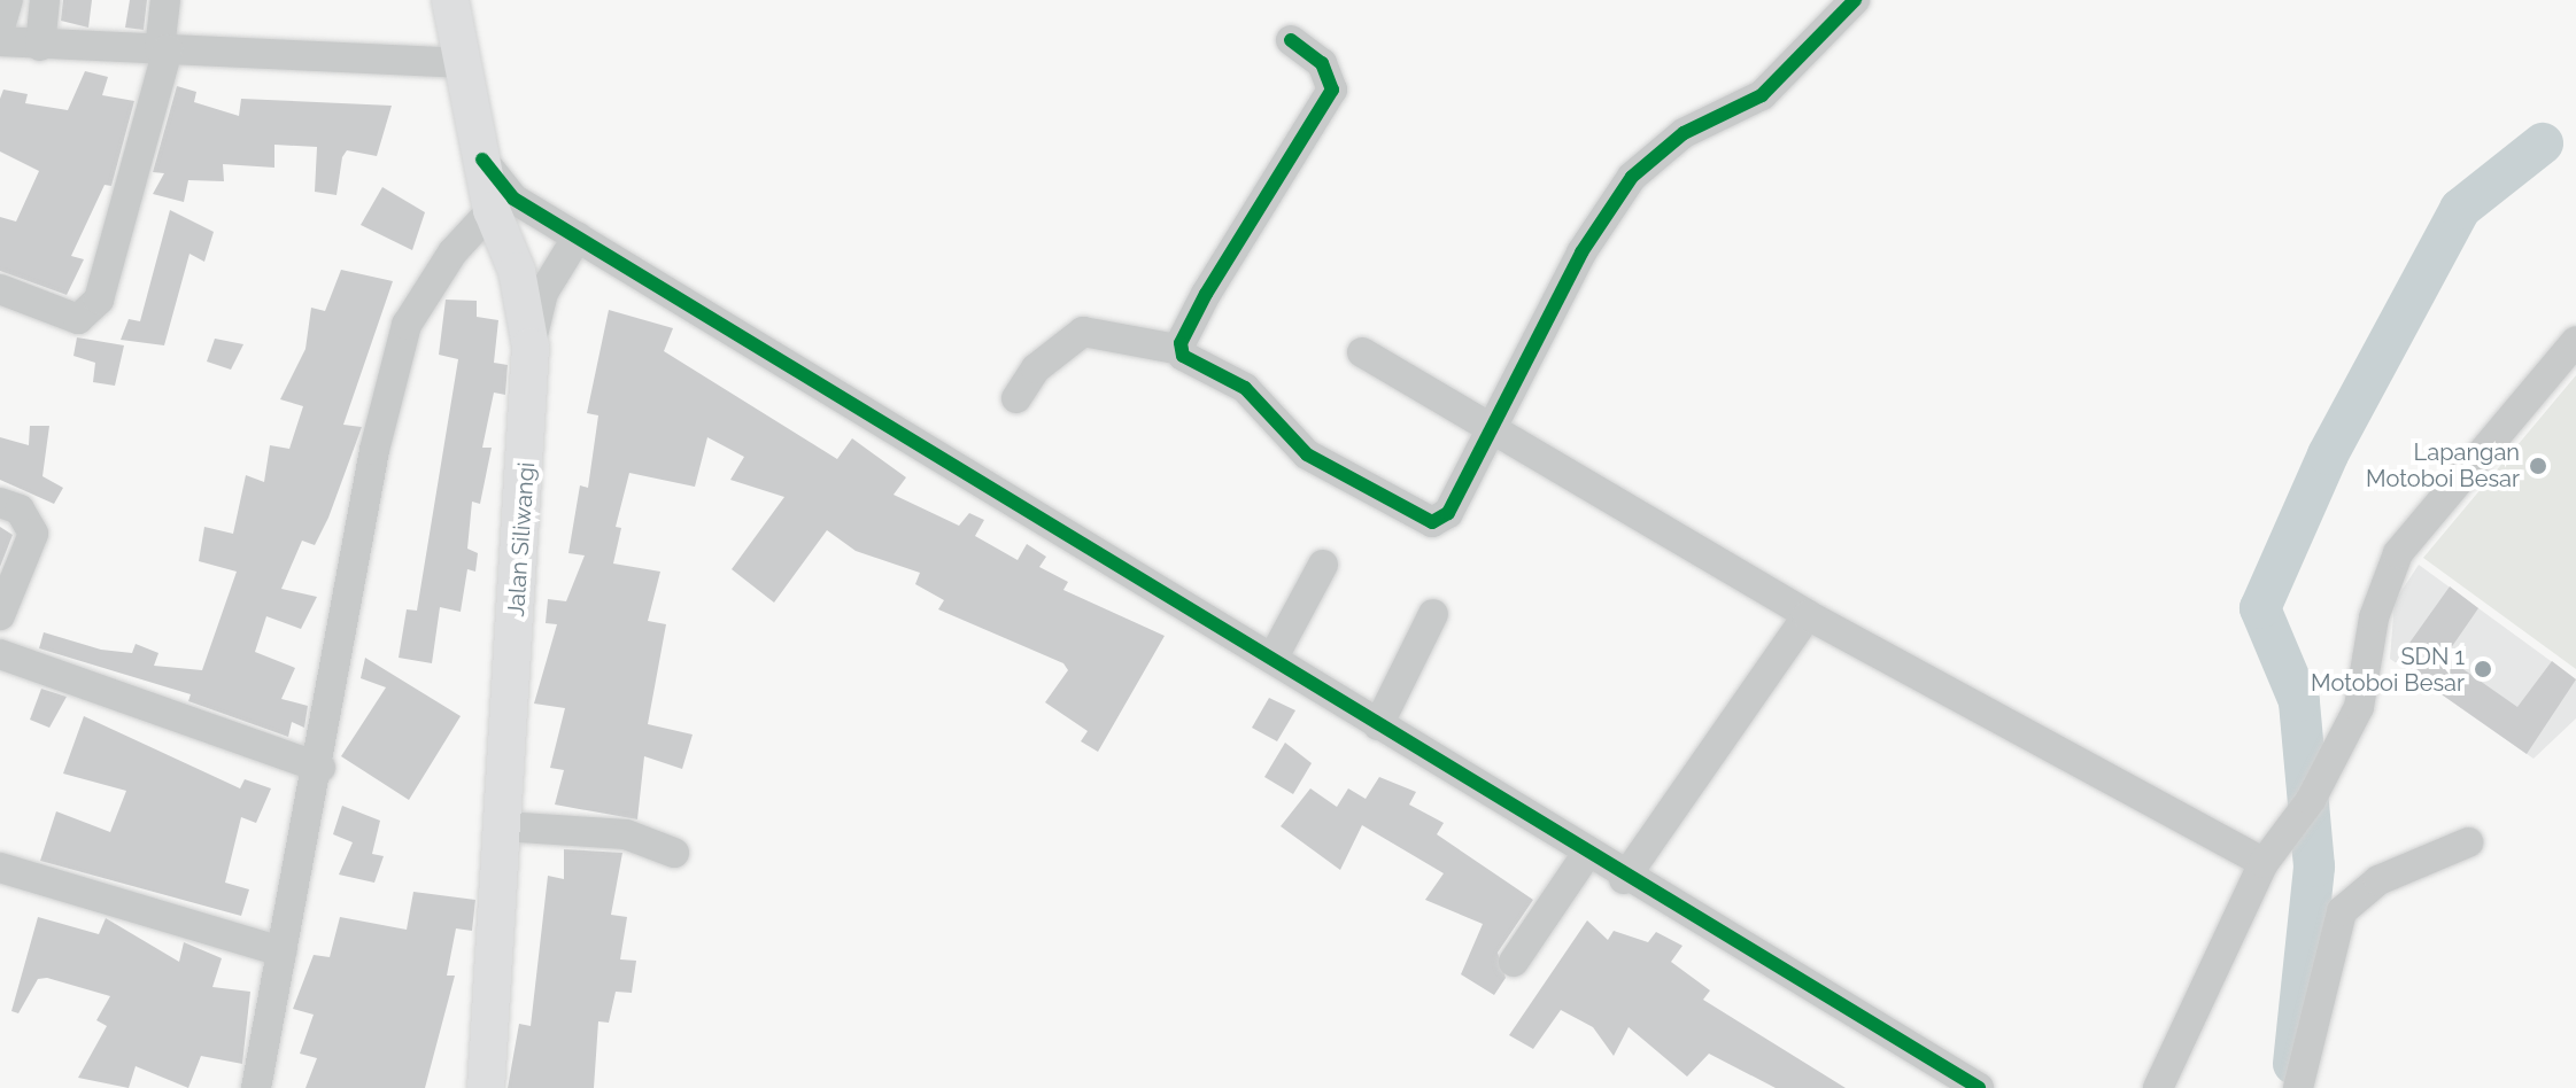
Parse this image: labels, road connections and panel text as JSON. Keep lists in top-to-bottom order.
{
  "streets": {
    "main road": ["Jalan Siliwangi"]
  },
  "places": ["Lapangan Motoboi Besar", "SDN 1 Motoboi Besar"]
}
